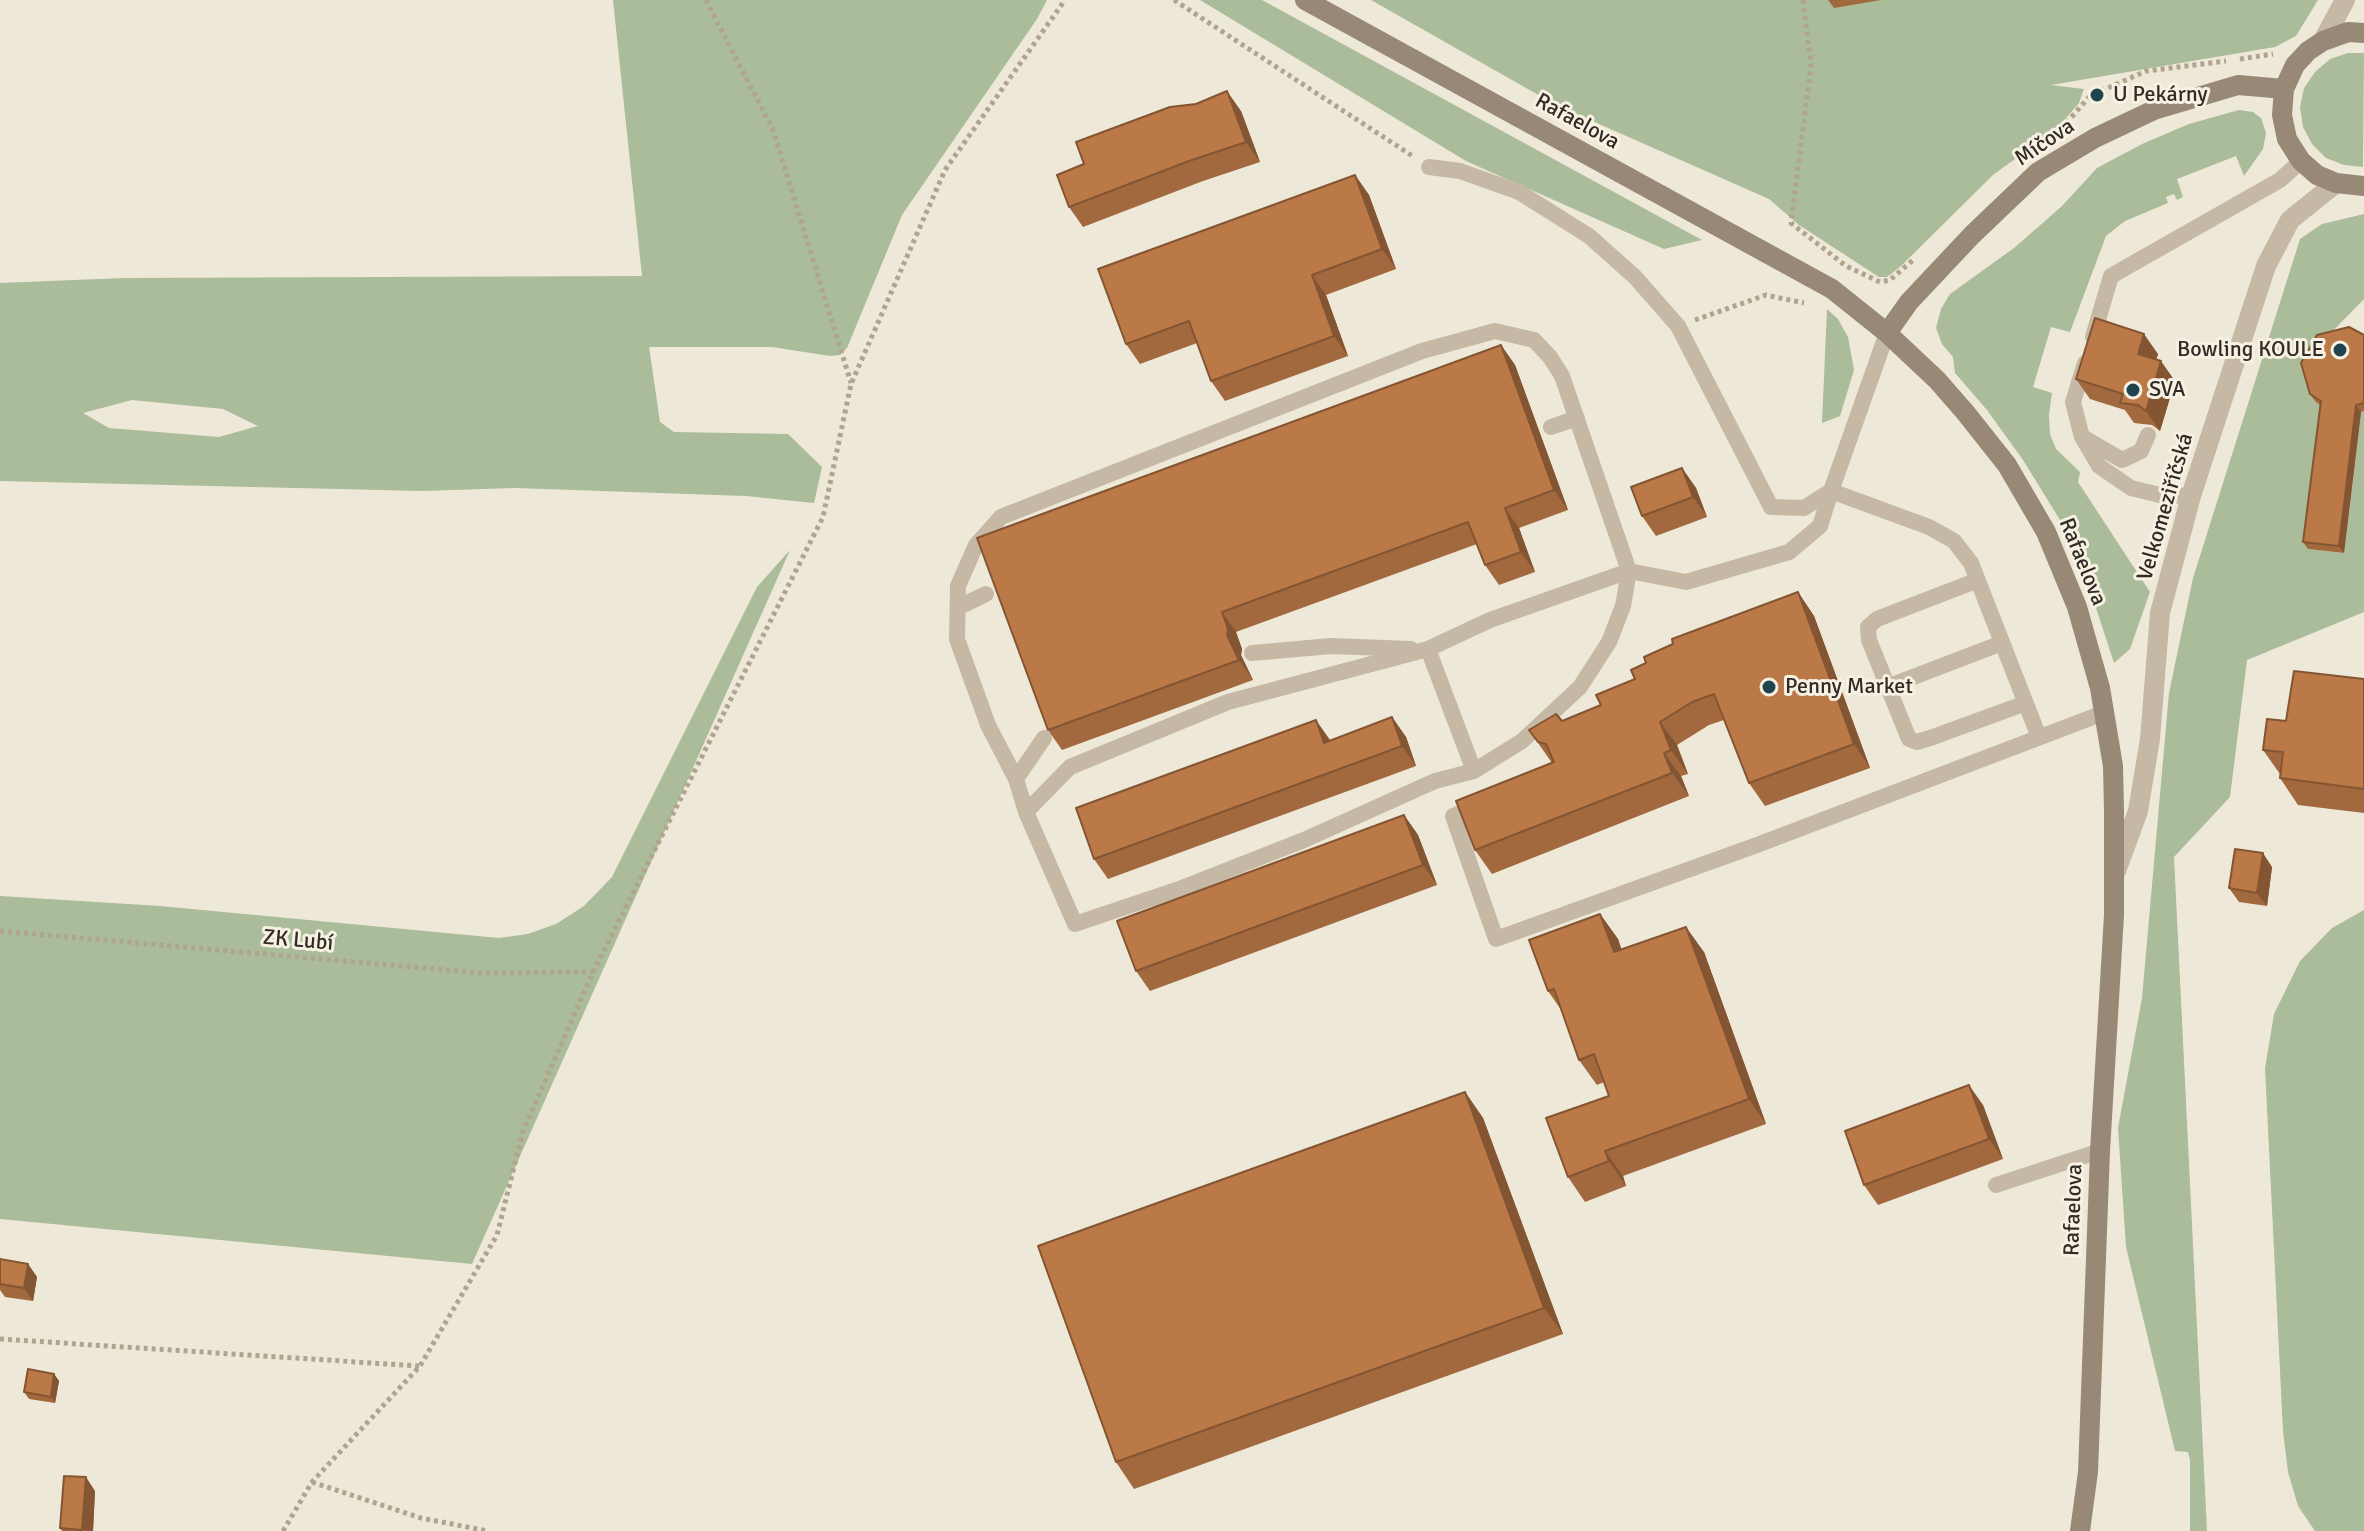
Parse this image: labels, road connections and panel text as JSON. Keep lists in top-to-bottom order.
{
  "streets": {
    "main road": ["Rafaelova", "Míčova"],
    "street": ["Velkomeziříčská"],
    "path": ["ZK Lubí"]
  },
  "crossings": [
    ["Rafaelova", "Míčova"],
    ["Rafaelova", "Velkomeziříčská"]
  ],
  "places": [
    "U Pekárny",
    "Bowling KOULE",
    "SVA",
    "Penny Market"
  ]
}
